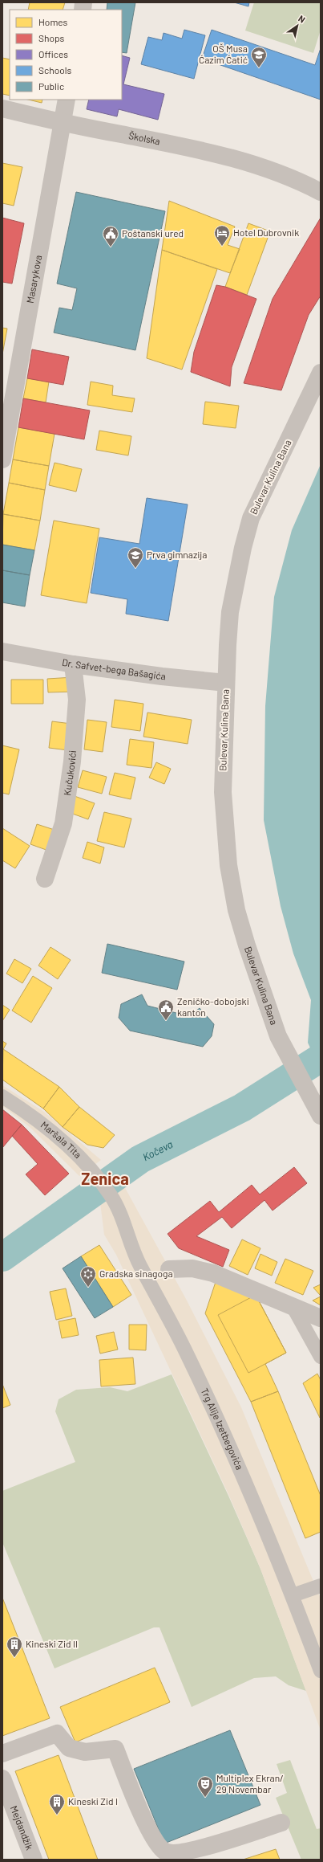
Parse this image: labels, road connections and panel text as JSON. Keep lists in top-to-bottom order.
{
  "streets": {
    "street": [
      "Školska",
      "Masarykova",
      "Bulevar Kulina Bana",
      "Dr. Safvet-bega Bašagića",
      "Kučukovići",
      "Maršala Tita",
      "Trg Alije Izetbegovića",
      "Mejdandžik"
    ]
  },
  "crossings": [
    ["Školska", "Masarykova"],
    ["Bulevar Kulina Bana", "Dr. Safvet-bega Bašagića"],
    ["Dr. Safvet-bega Bašagića", "Kučukovići"],
    ["Maršala Tita", "Trg Alije Izetbegovića"]
  ],
  "districts": ["Zenica"],
  "water": ["Kočeva"],
  "places": {
    "school or university": ["OŠ Musa Ćazim Ćatić", "Prva gimnazija"],
    "hotel": ["Hotel Dubrovnik"],
    "public building": ["Poštanski ured", "Zeničko-dobojski kanton"],
    "synagogue": ["Gradska sinagoga"],
    "building": ["Kineski Zid II", "Kineski Zid I"],
    "theatre": ["Multiplex Ekran/ 29 Novembar"]
  },
  "legend": [
    "Homes",
    "Shops",
    "Offices",
    "Schools",
    "Public"
  ],
  "north": "top right"
}
